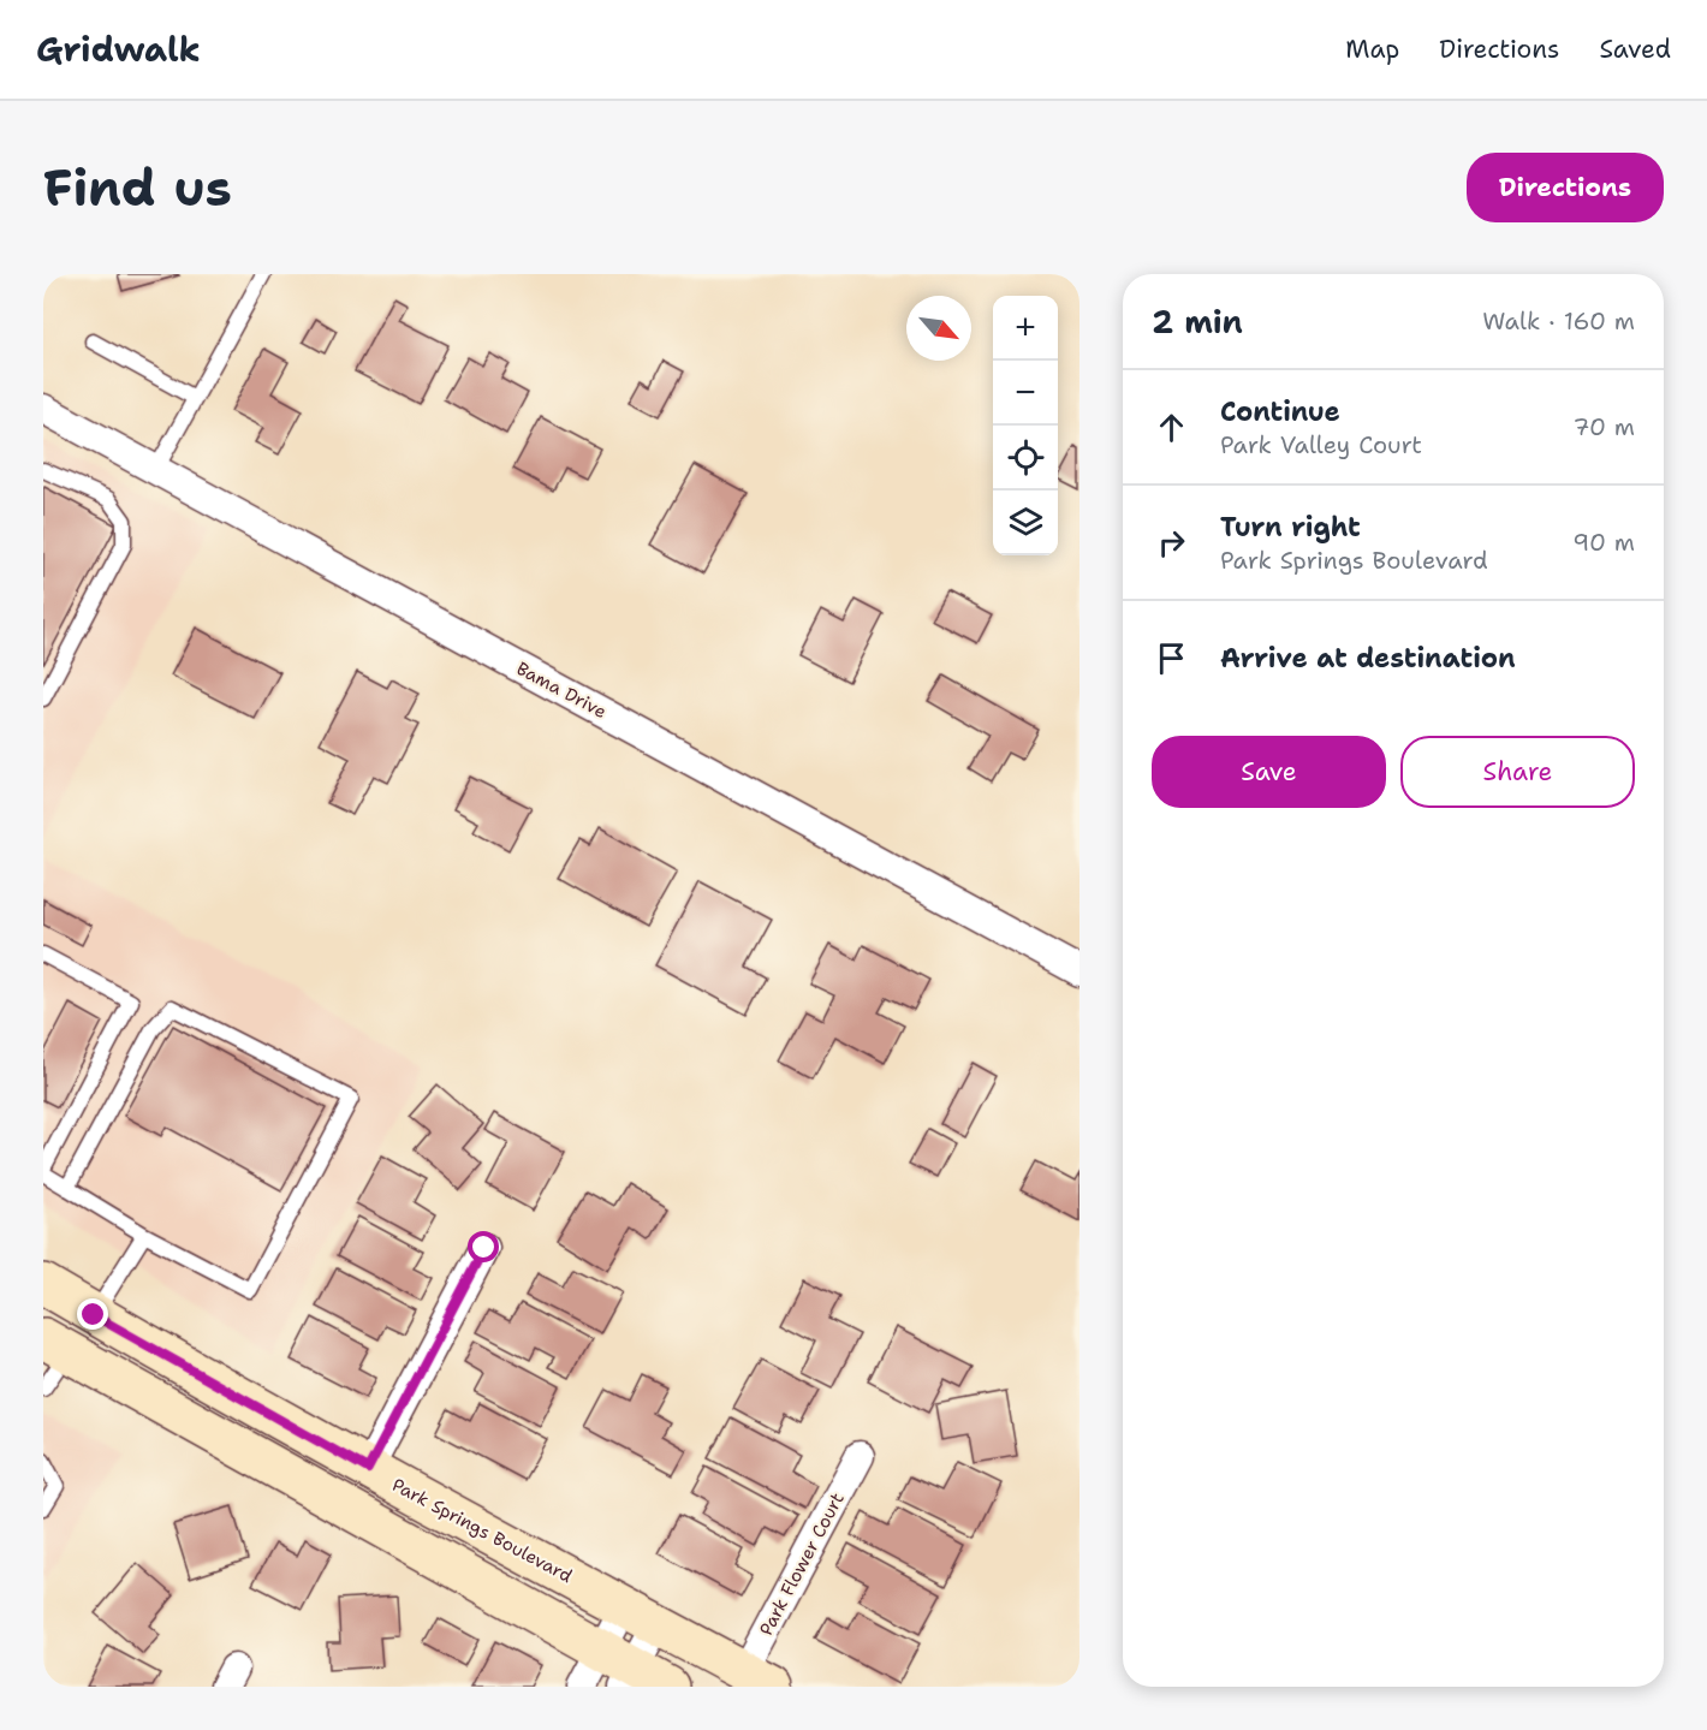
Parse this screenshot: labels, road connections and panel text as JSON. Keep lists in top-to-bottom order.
{
  "streets": {
    "main road": ["Park Springs Boulevard"],
    "street": ["Bama Drive", "Park Flower Court"]
  },
  "crossings": [
    ["Park Springs Boulevard", "Park Flower Court"]
  ],
  "north": "bottom right",
  "page": {
    "header": "Gridwalk",
    "nav": ["Map", "Directions", "Saved"],
    "buttons": [
      "Directions",
      ["Save", "Share"]
    ],
    "title": "Find us",
    "heading": ["2 min", "Walk · 160 m"],
    "map_buttons": ["+", "−"],
    "list": [
      ["Continue", "Park Valley Court", "70 m"],
      ["Turn right", "Park Springs Boulevard", "90 m"],
      "Arrive at destination"
    ]
  }
}
